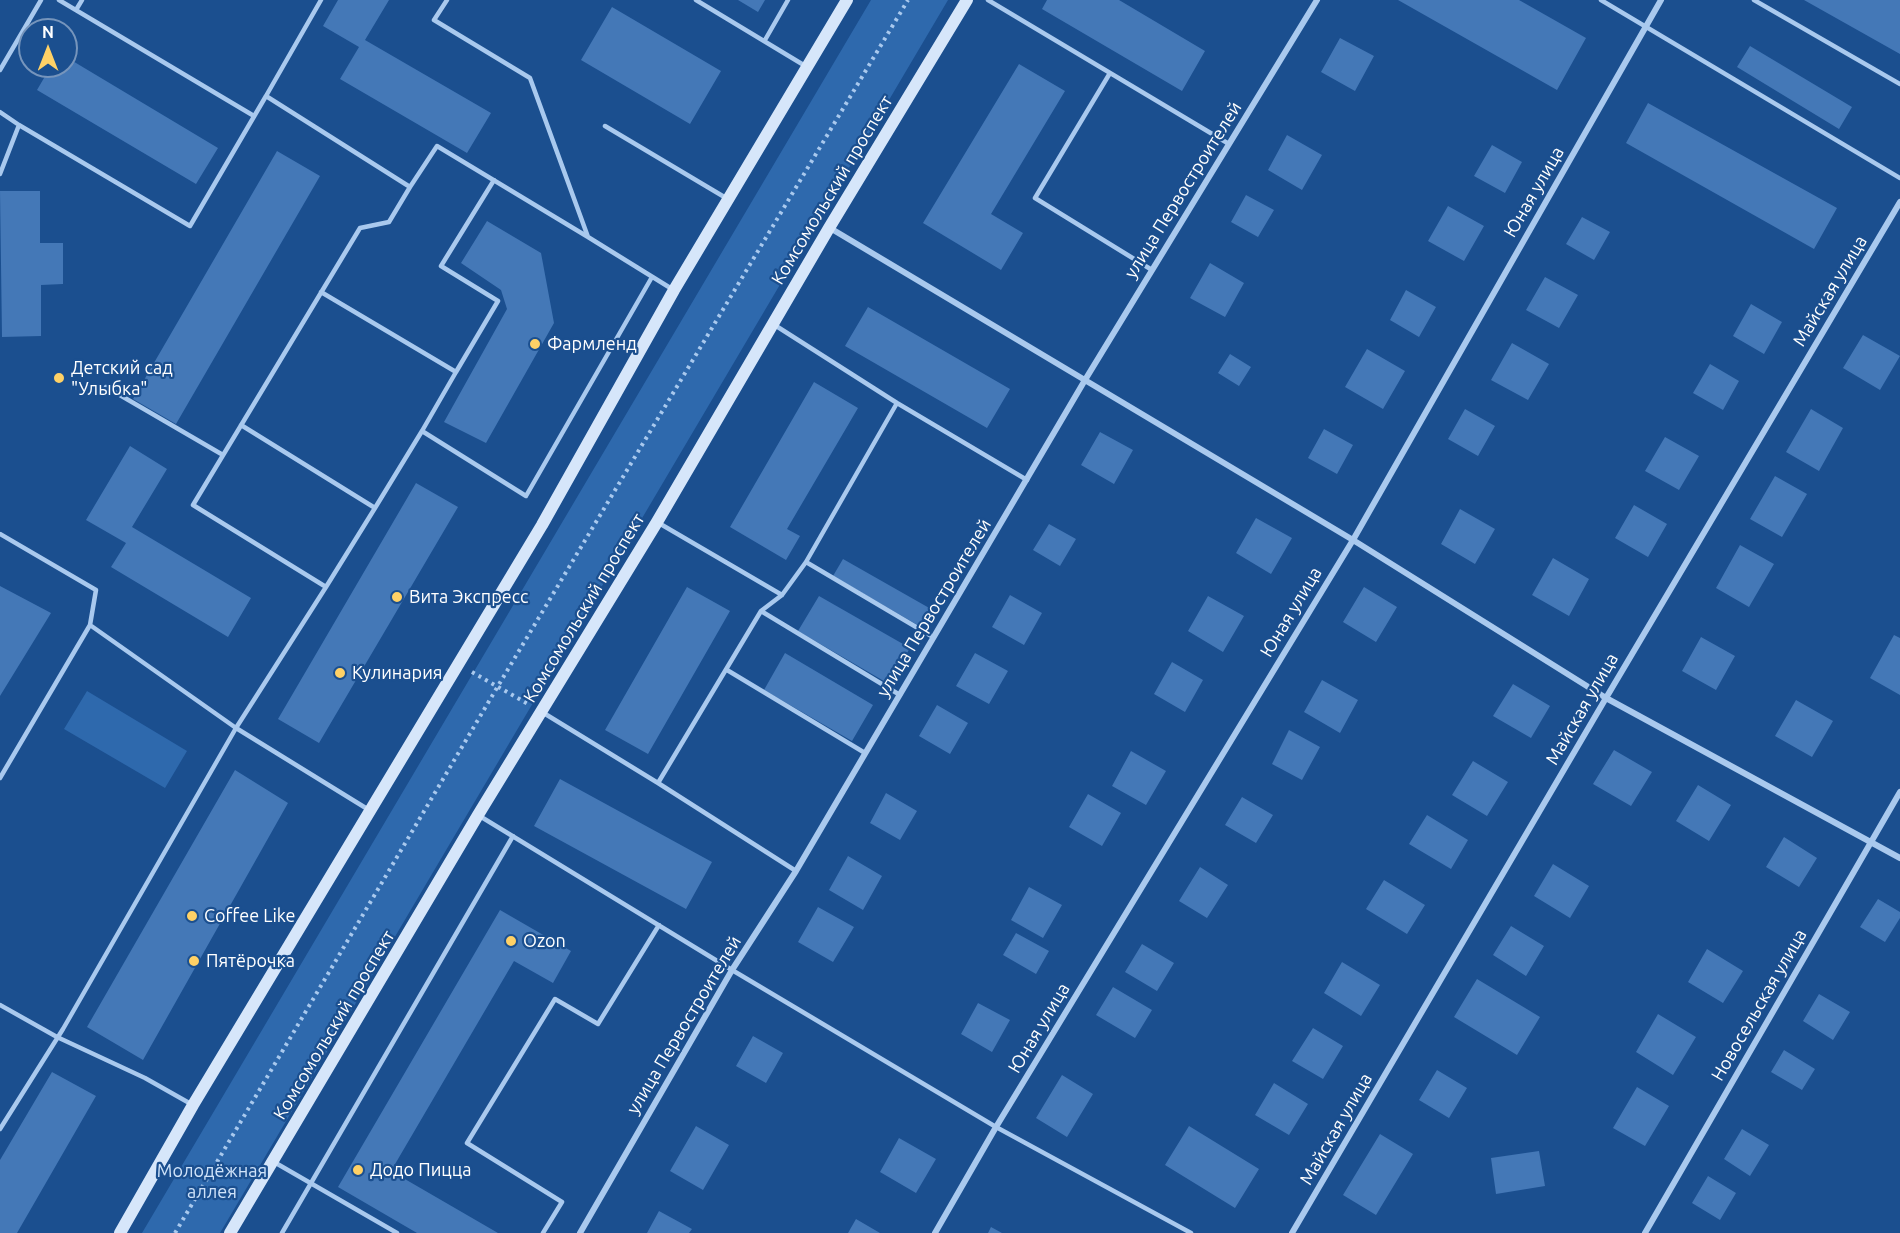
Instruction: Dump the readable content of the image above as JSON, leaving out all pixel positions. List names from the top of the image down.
{
  "streets": {
    "main road": ["Комсомольский проспект"],
    "street": [
      "улица Первостроителей",
      "Юная улица",
      "Майская улица",
      "Новосельская улица"
    ]
  },
  "parks": ["Молодёжная аллея"],
  "places": [
    "Фармленд",
    "Детский сад \"Улыбка\"",
    "Вита Экспресс",
    "Кулинария",
    "Coffee Like",
    "Ozon",
    "Пятёрочка",
    "Додо Пицца"
  ],
  "north": "top"
}
